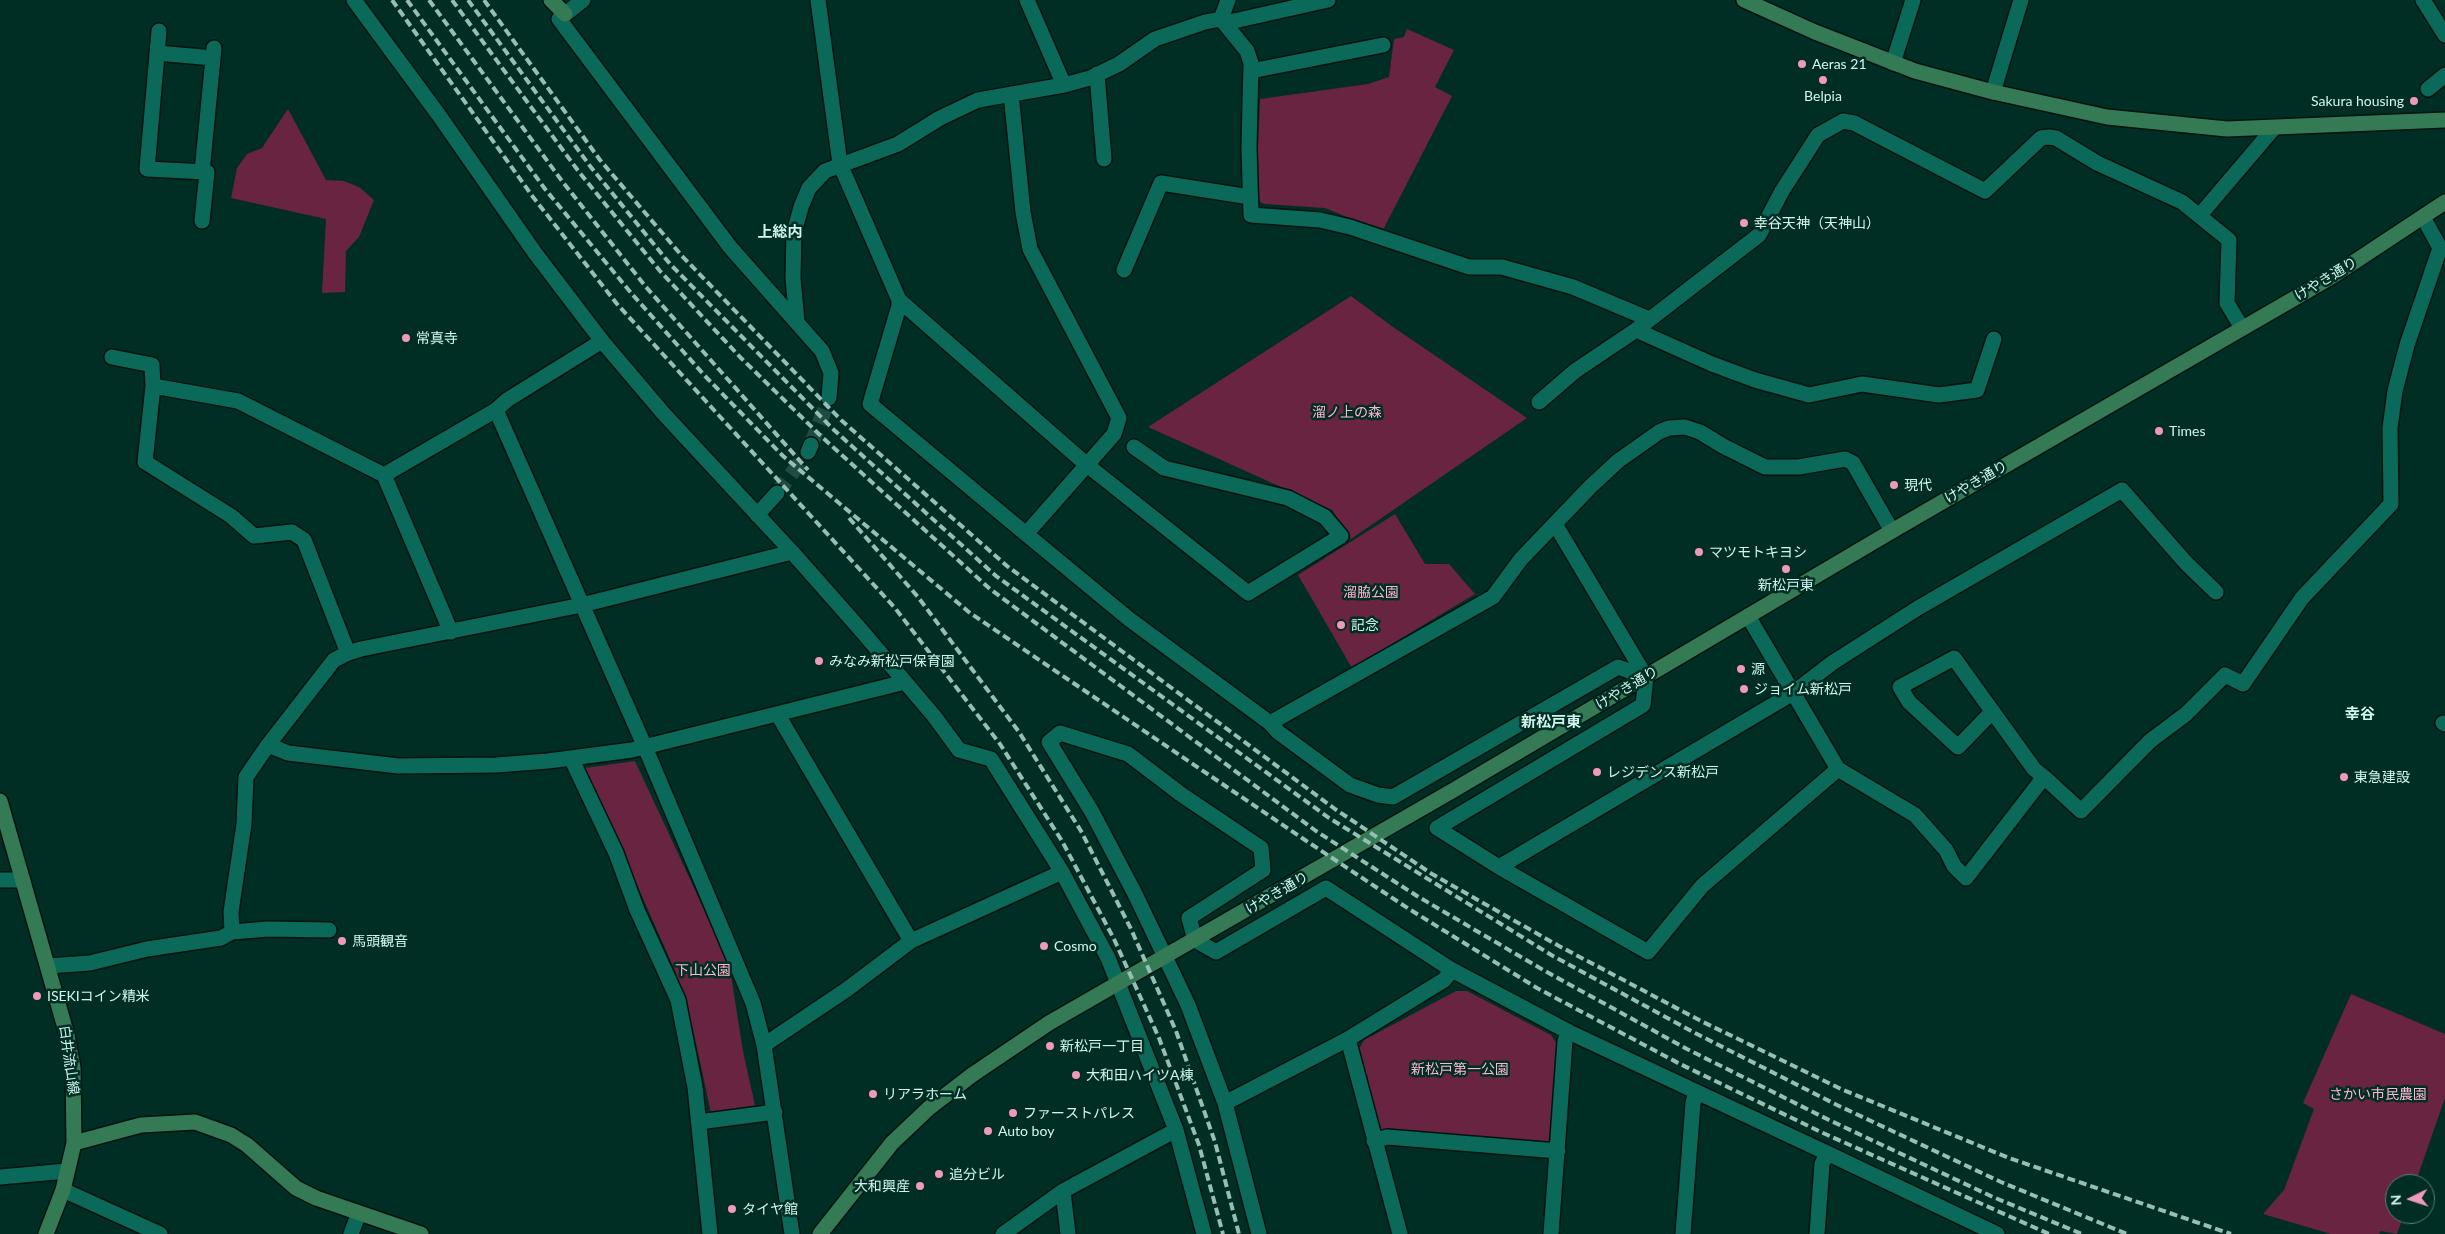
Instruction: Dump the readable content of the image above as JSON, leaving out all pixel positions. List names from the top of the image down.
{
  "streets": {
    "street": ["けやき通り", "白井流山線"]
  },
  "districts": ["上総内", "幸谷", "新松戸東"],
  "parks": [
    "溜ノ上の森",
    "溜脇公園",
    "下山公園",
    "新松戸第一公園",
    "さかい市民農園"
  ],
  "places": [
    "Aeras 21",
    "Belpia",
    "Sakura housing",
    "幸谷天神（天神山）",
    "常真寺",
    "Times",
    "現代",
    "マツモトキヨシ",
    "新松戸東",
    "記念",
    "みなみ新松戸保育園",
    "源",
    "ジョイム新松戸",
    "レジデンス新松戸",
    "東急建設",
    "馬頭観音",
    "Cosmo",
    "ISEKIコイン精米",
    "新松戸一丁目",
    "大和田ハイツA棟",
    "リアラホーム",
    "ファーストパレス",
    "Auto boy",
    "追分ビル",
    "大和興産",
    "タイヤ館"
  ],
  "north": "left"
}
